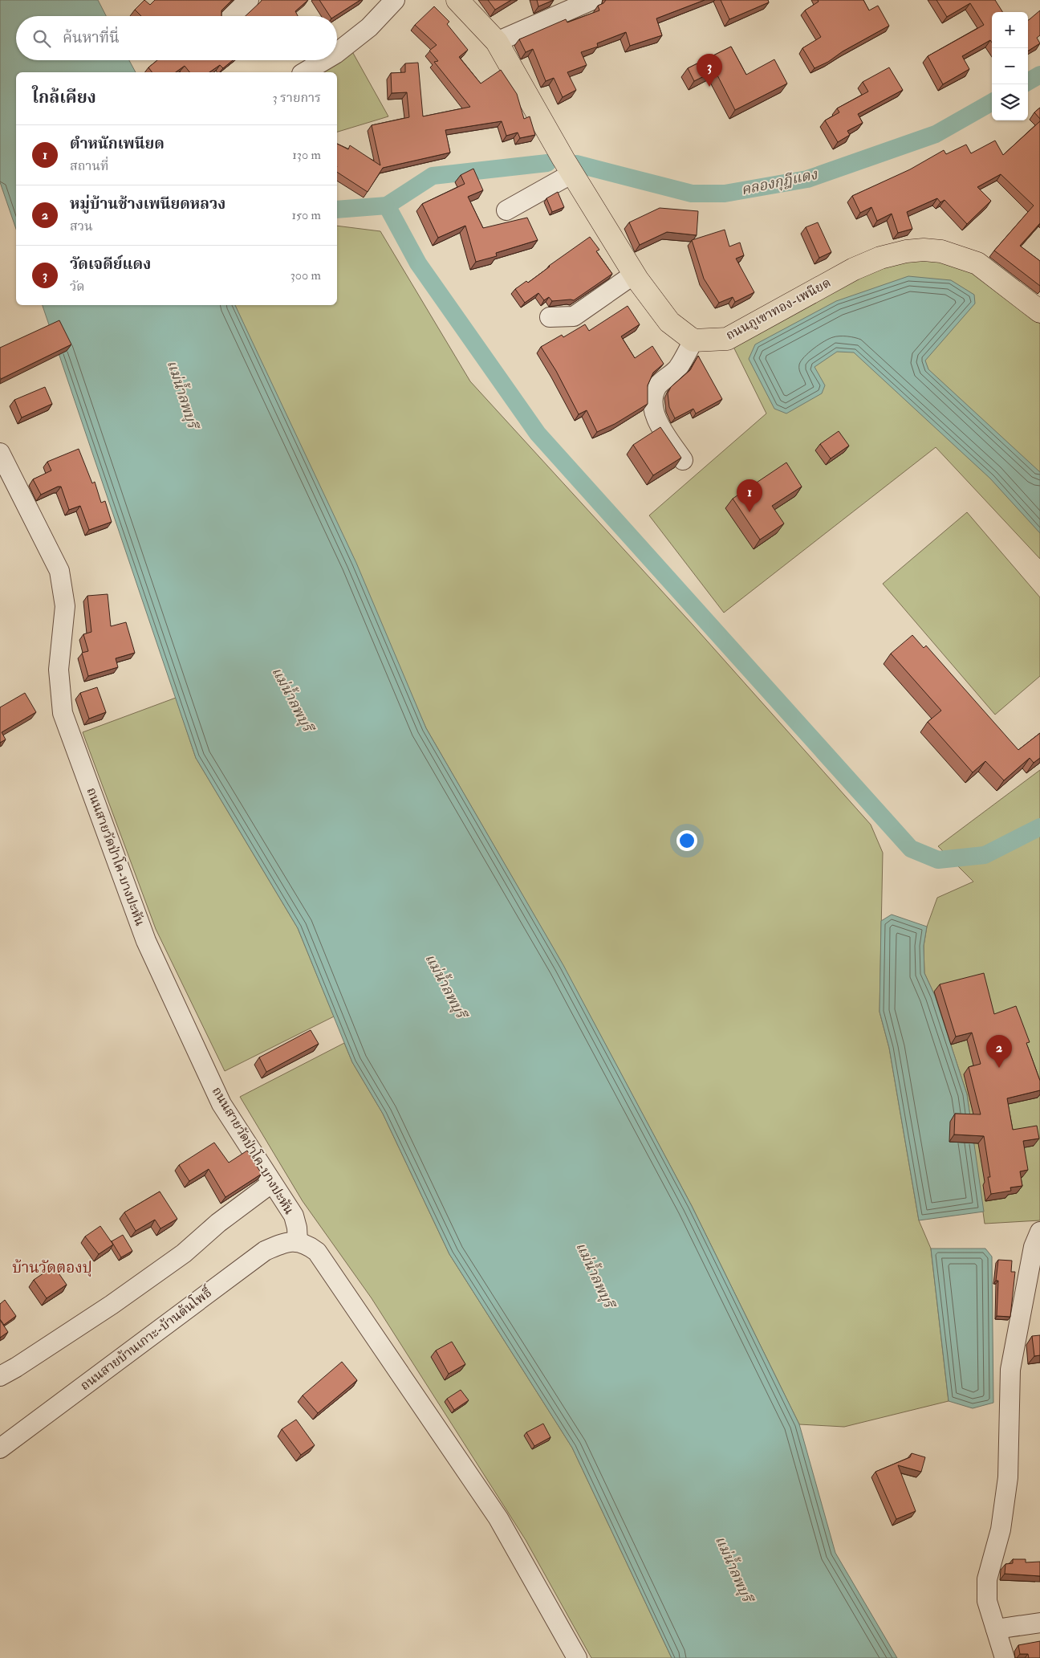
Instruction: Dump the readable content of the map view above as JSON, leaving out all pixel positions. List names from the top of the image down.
{
  "streets": {
    "main road": ["ถนนภูเขาทอง-เพนียด"],
    "street": ["ถนนสายวัดป่าโค-บางปะหัน", "ถนนสายบ้านเกาะ-บ้านต้นโพธิ์"]
  },
  "crossings": [
    ["ถนนสายวัดป่าโค-บางปะหัน", "ถนนสายบ้านเกาะ-บ้านต้นโพธิ์"]
  ],
  "districts": ["บ้านวัดตองปุ"],
  "water": ["คลองกุฎีแดง", "แม่น้ำลพบุรี"],
  "page": {
    "map_buttons": ["+", "−"],
    "search": "ค้นหาที่นี่",
    "pins": ["3", "1", "2"],
    "heading": ["ใกล้เคียง", "3 รายการ"],
    "list": [
      {
        "mark": "1",
        "name": "ตำหนักเพนียด",
        "note": "สถานที่",
        "value": "130 m"
      },
      {
        "mark": "2",
        "name": "หมู่บ้านช้างเพนียดหลวง",
        "note": "สวน",
        "value": "150 m"
      },
      {
        "mark": "3",
        "name": "วัดเจดีย์แดง",
        "note": "วัด",
        "value": "300 m"
      }
    ]
  }
}
